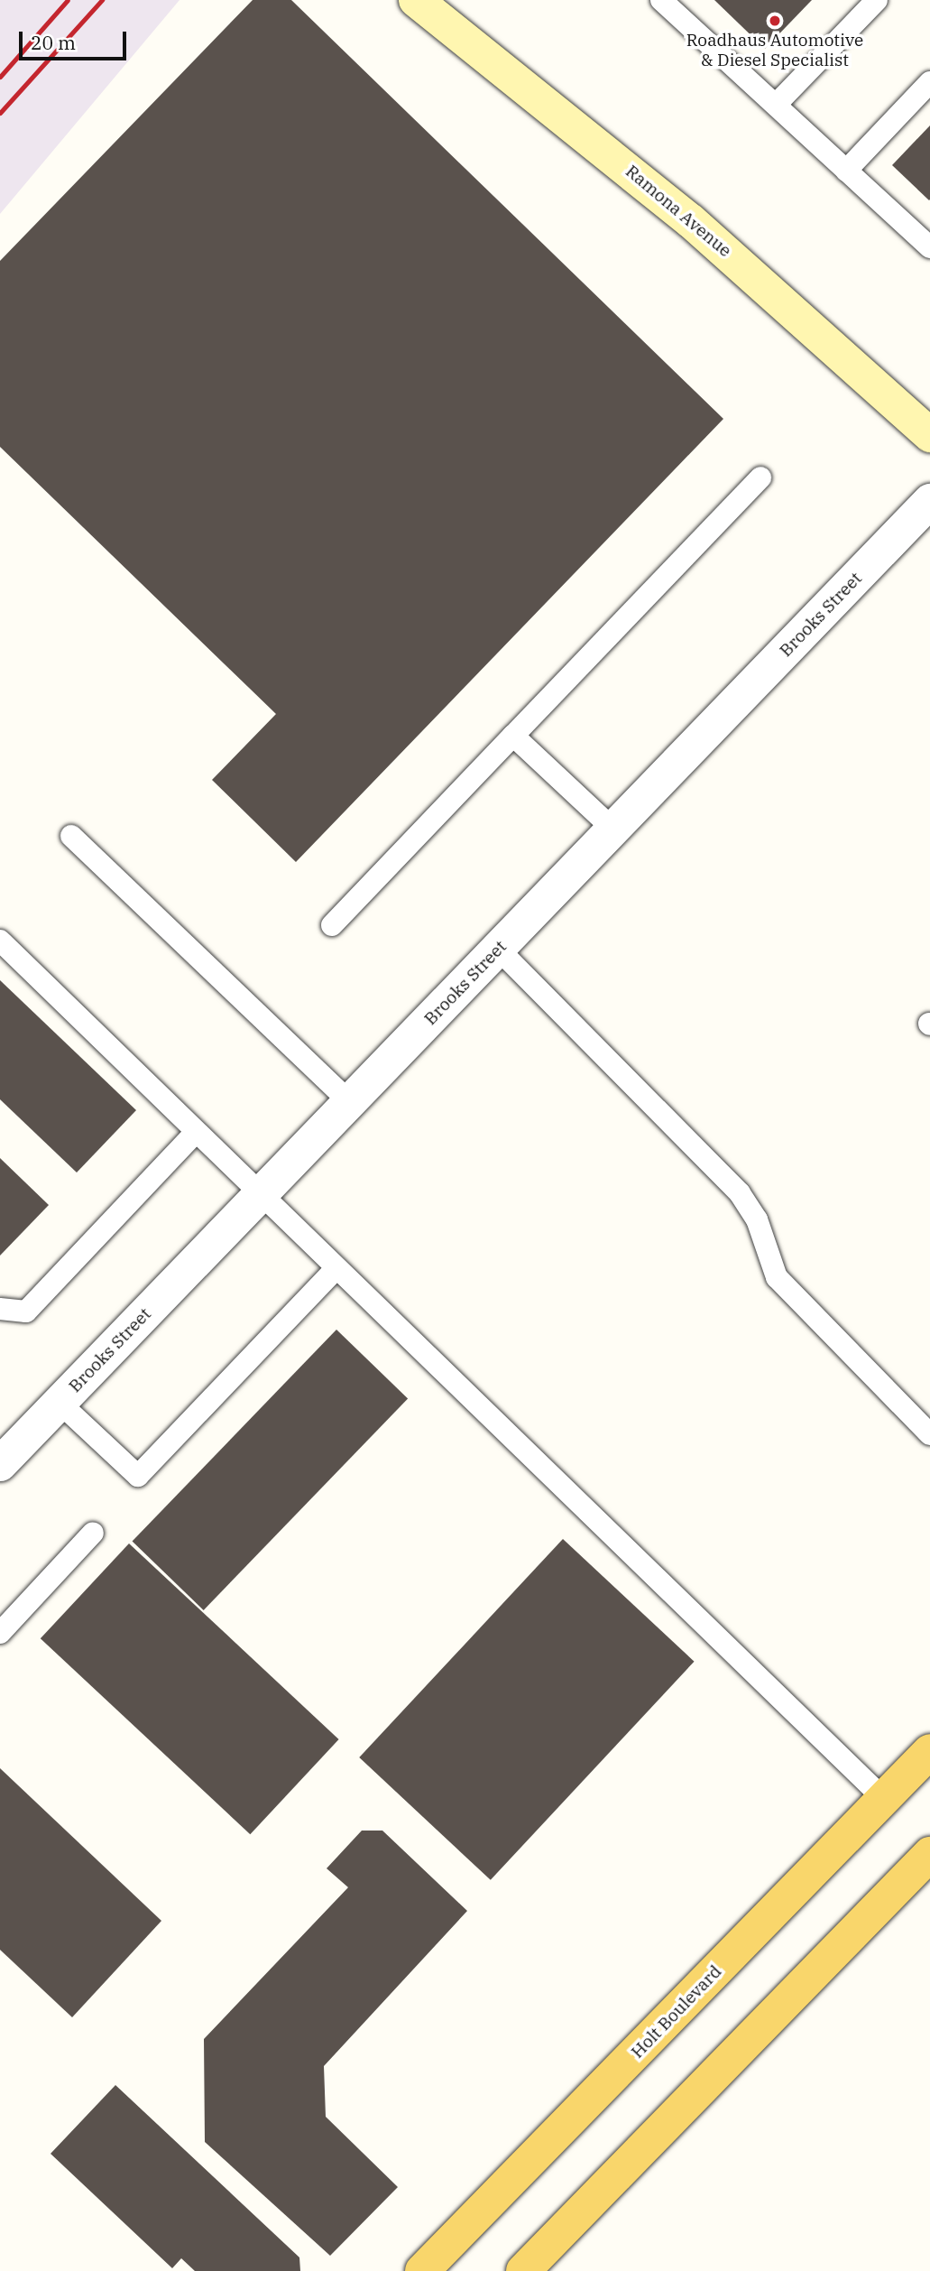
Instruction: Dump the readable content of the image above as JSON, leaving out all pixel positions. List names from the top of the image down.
{
  "streets": {
    "main road": ["Ramona Avenue", "Holt Boulevard"],
    "street": ["Brooks Street"]
  },
  "places": ["Roadhaus Automotive & Diesel Specialist"],
  "scale_bar": "20 m"
}
